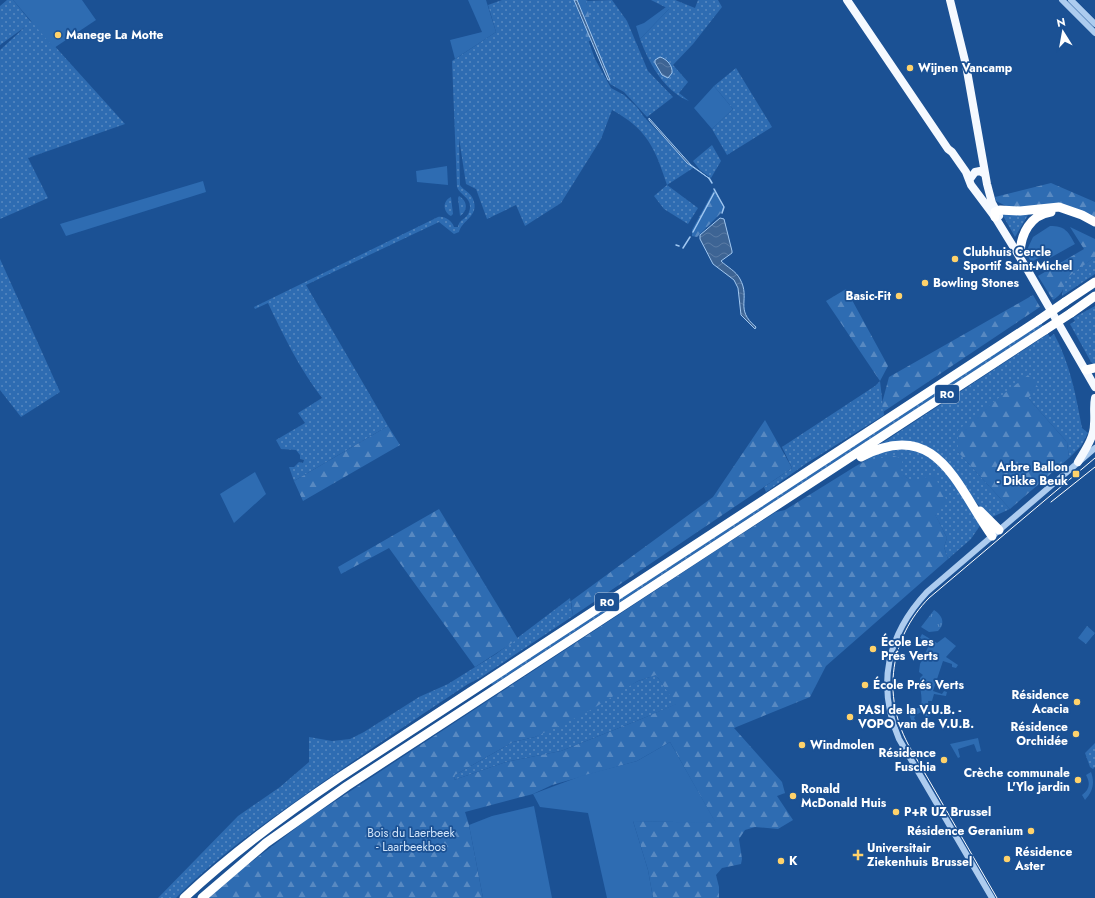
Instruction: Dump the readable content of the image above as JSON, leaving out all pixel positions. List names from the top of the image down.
{
  "streets": {
    "highway": ["R0"]
  },
  "parks": ["Bois du Laerbeek - Laarbeekbos"],
  "places": {
    "other": [
      "Manege La Motte",
      "Wijnen Vancamp",
      "Clubhuis Cercle Sportif Saint-Michel",
      "Bowling Stones",
      "Basic-Fit",
      "École Les Prés Verts",
      "École Prés Verts",
      "Résidence Acacia",
      "PASI de la V.U.B. - VOPO van de V.U.B.",
      "Résidence Orchidée",
      "Windmolen",
      "Résidence Fuschia",
      "Crèche communale L'Ylo jardin",
      "Ronald McDonald Huis",
      "P+R UZ Brussel",
      "Résidence Geranium",
      "Résidence Aster",
      "K"
    ],
    "transit": ["Arbre Ballon - Dikke Beuk"],
    "health": ["Universitair Ziekenhuis Brussel"]
  },
  "north": "top"
}
